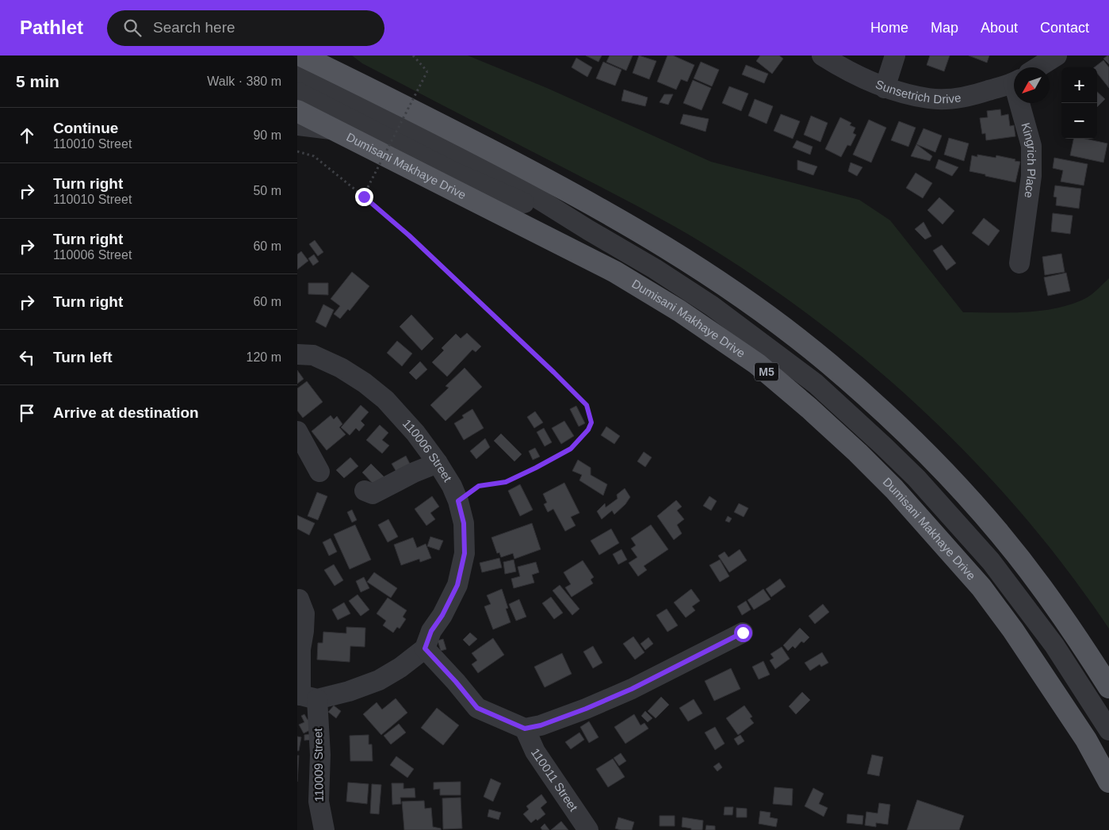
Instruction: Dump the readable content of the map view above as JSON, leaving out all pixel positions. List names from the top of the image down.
{
  "streets": {
    "main road": ["Dumisani Makhaye Drive", "M5"],
    "street": [
      "Sunsetrich Drive",
      "Kingrich Place",
      "110006 Street",
      "110009 Street",
      "110011 Street"
    ]
  },
  "north": "bottom left",
  "page": {
    "header": "Pathlet",
    "search": "Search here",
    "nav": [
      "Home",
      "Map",
      "About",
      "Contact"
    ],
    "heading": ["5 min", "Walk · 380 m"],
    "map_buttons": ["+", "−"],
    "list": [
      ["Continue", "110010 Street", "90 m"],
      ["Turn right", "110010 Street", "50 m"],
      ["Turn right", "110006 Street", "60 m"],
      ["Turn right", "60 m"],
      ["Turn left", "120 m"],
      "Arrive at destination"
    ]
  }
}
